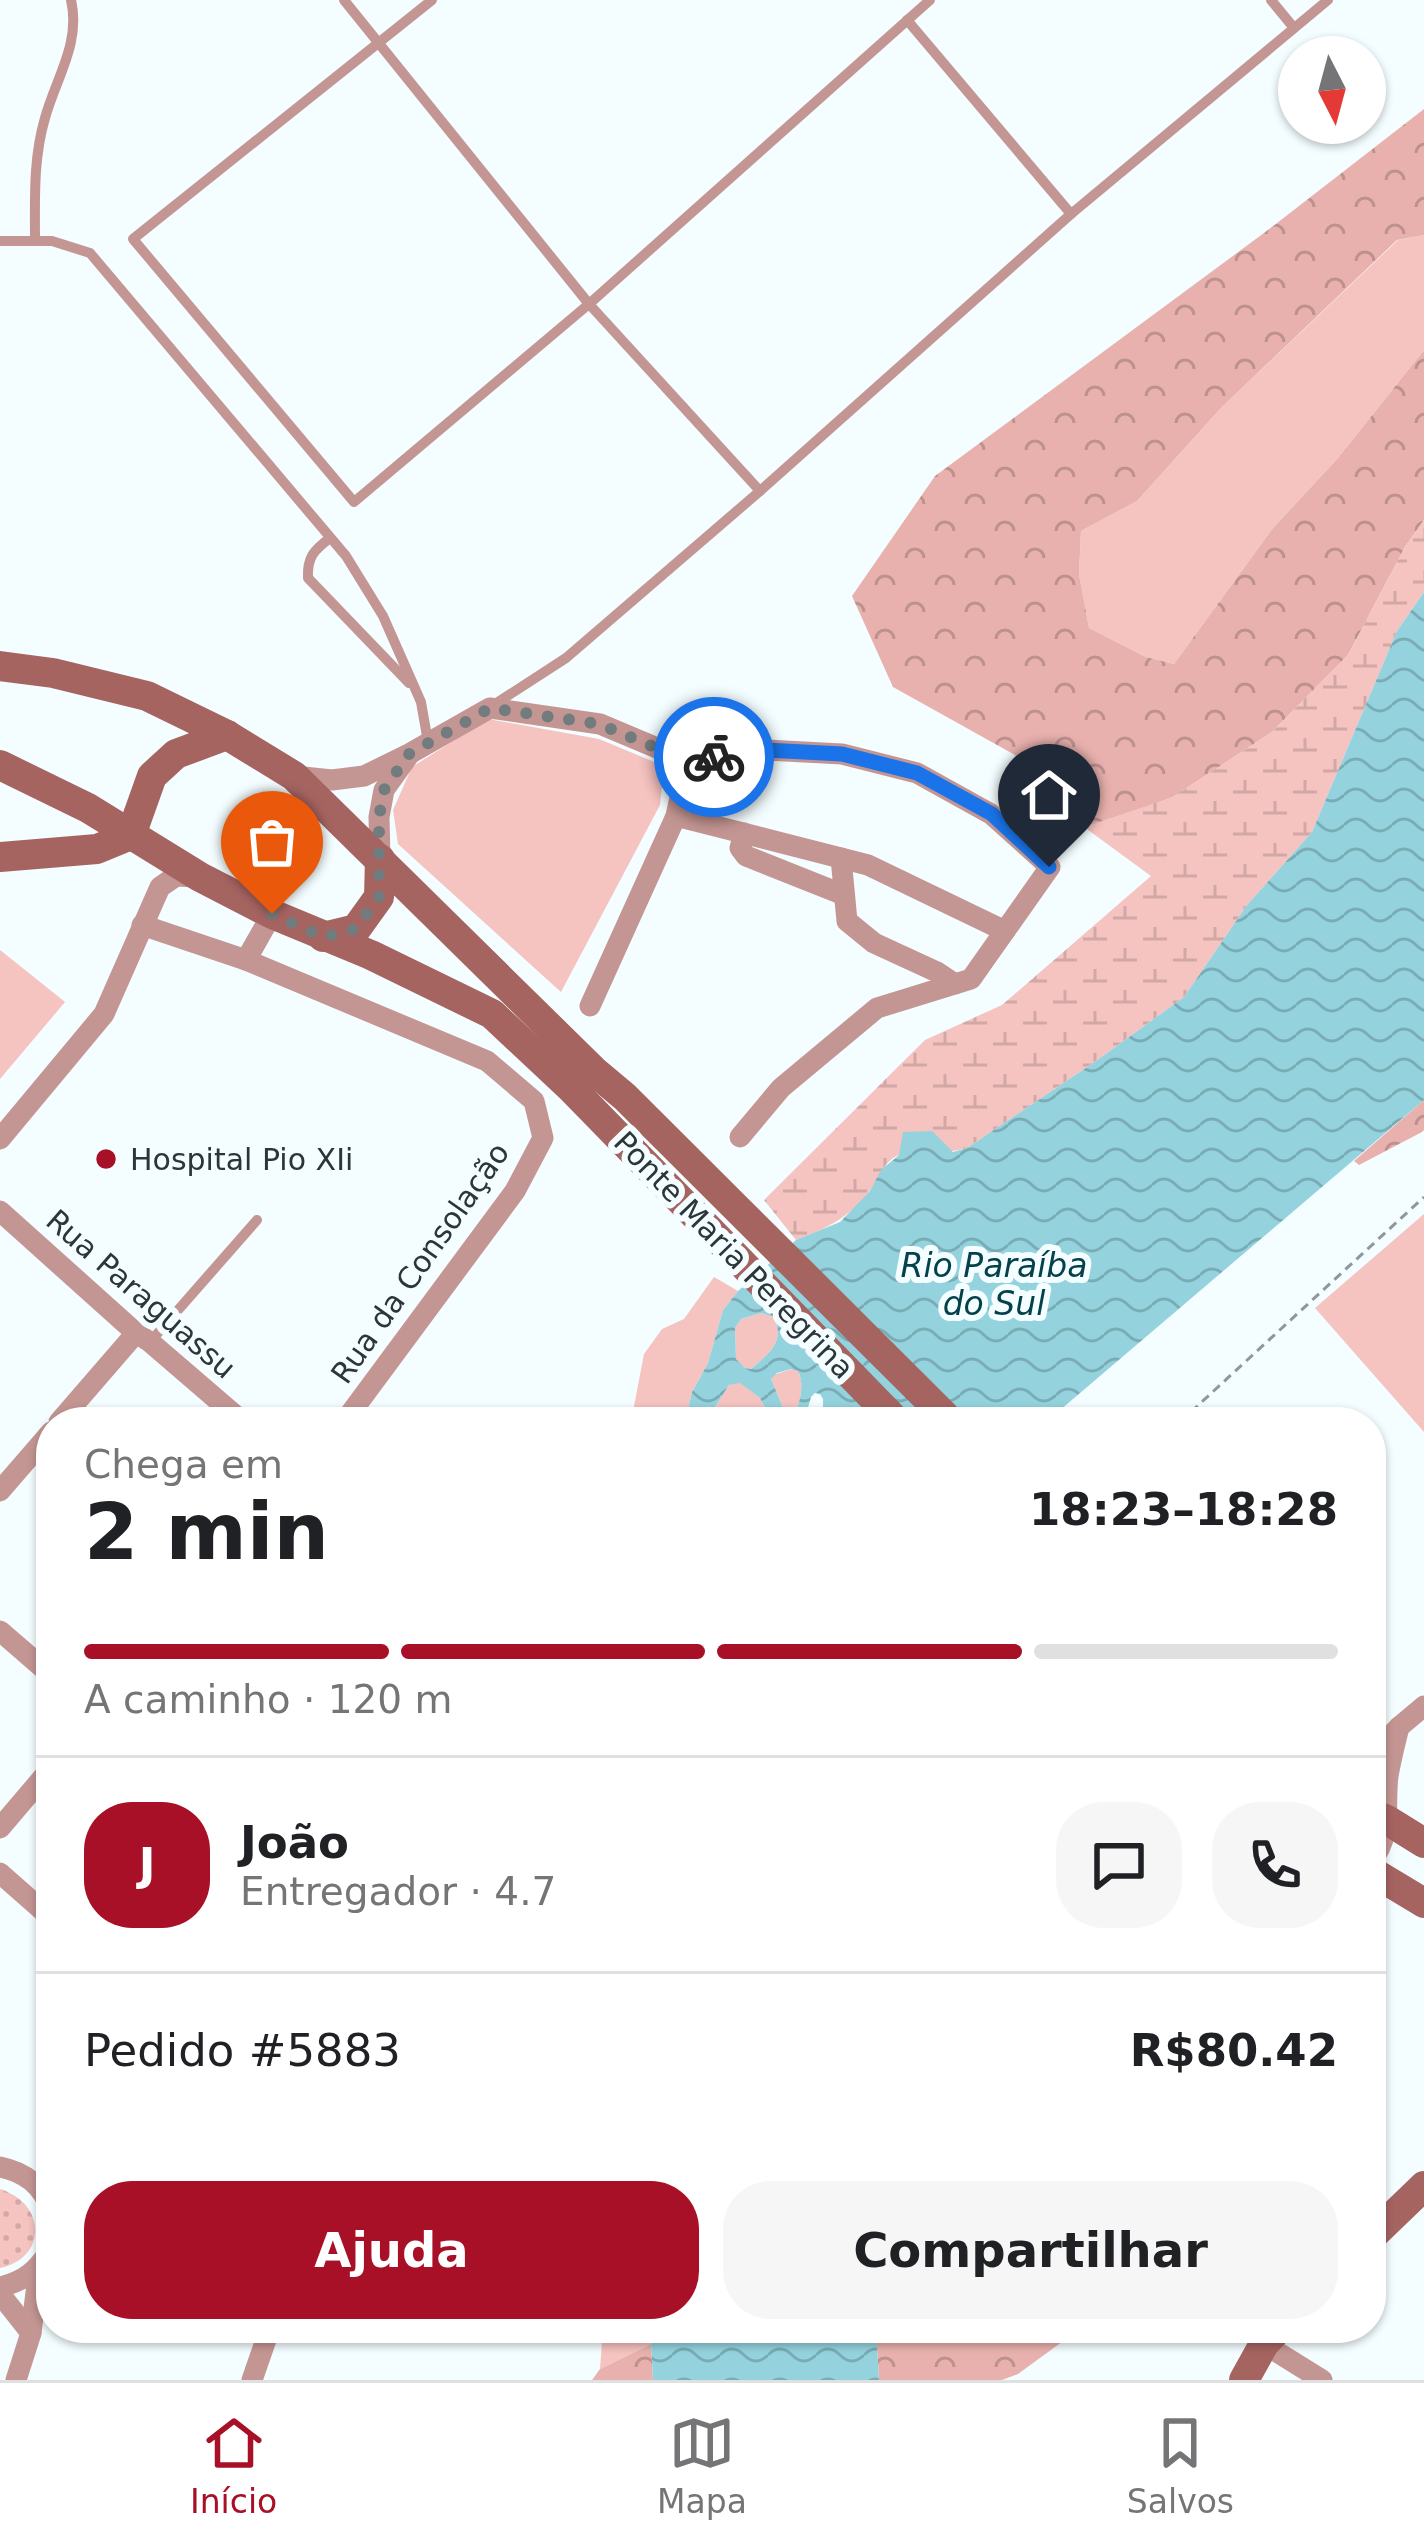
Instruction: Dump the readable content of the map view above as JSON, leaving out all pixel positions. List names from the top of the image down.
{
  "streets": {
    "main road": ["Ponte Maria Peregrina"],
    "street": ["Rua da Consolação", "Rua Paraguassu"]
  },
  "water": ["Rio Paraíba do Sul"],
  "places": ["Hospital Pio XIi"],
  "north": "bottom",
  "page": {
    "heading": ["2 min", "Chega em", "18:23–18:28"],
    "panel": [
      "João",
      "Entregador · 4.7",
      "Pedido #5883",
      "R$80.42"
    ],
    "bar": "A caminho · 120 m",
    "round": "J",
    "buttons": ["Ajuda", "Compartilhar"],
    "tabs": ["Início", "Mapa", "Salvos"]
  }
}
